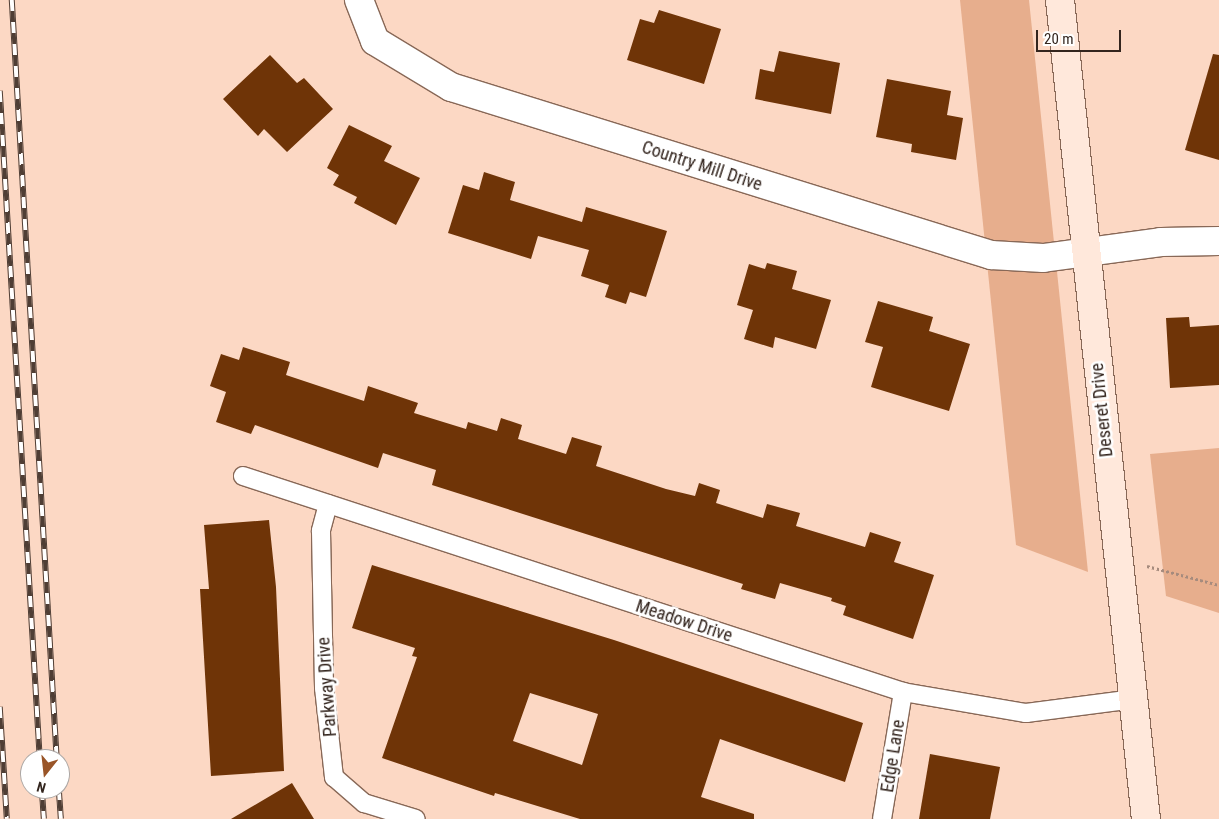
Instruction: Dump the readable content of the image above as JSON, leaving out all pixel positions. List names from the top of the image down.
{
  "streets": {
    "street": ["Country Mill Drive", "Deseret Drive"],
    "lane": ["Meadow Drive", "Parkway Drive", "Edge Lane"]
  },
  "crossings": [
    ["Country Mill Drive", "Deseret Drive"],
    ["Deseret Drive", "Meadow Drive"],
    ["Meadow Drive", "Parkway Drive"],
    ["Meadow Drive", "Edge Lane"]
  ],
  "scale_bar": "20 m",
  "north": "bottom"
}
